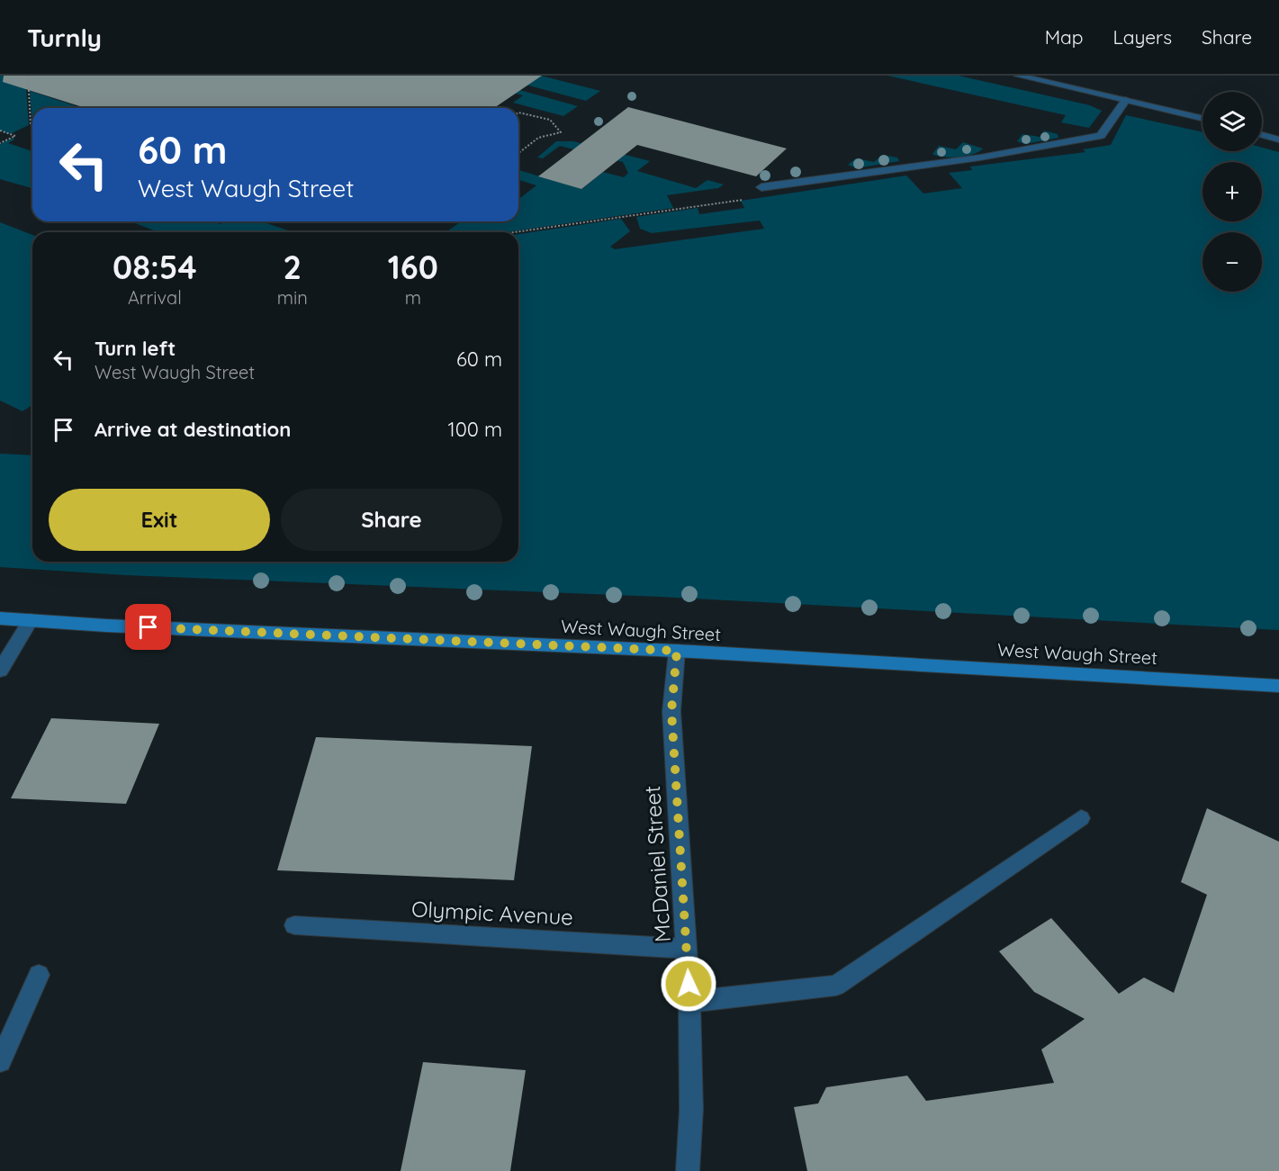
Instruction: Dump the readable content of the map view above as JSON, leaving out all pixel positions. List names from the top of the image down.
{
  "streets": {
    "street": ["West Waugh Street", "McDaniel Street", "Olympic Avenue"]
  },
  "crossings": [
    ["West Waugh Street", "McDaniel Street"],
    ["McDaniel Street", "Olympic Avenue"]
  ],
  "page": {
    "header": "Turnly",
    "nav": ["Map", "Layers", "Share"],
    "map_buttons": ["+", "−"],
    "turn": ["60 m", "West Waugh Street"],
    "eta": [
      "08:54",
      "Arrival",
      "2",
      "min",
      "160",
      "m"
    ],
    "list": [
      {
        "name": "Turn left",
        "note": "West Waugh Street",
        "value": "60 m"
      },
      {
        "name": "Arrive at destination",
        "value": "100 m"
      }
    ],
    "buttons": ["Exit", "Share"]
  }
}
